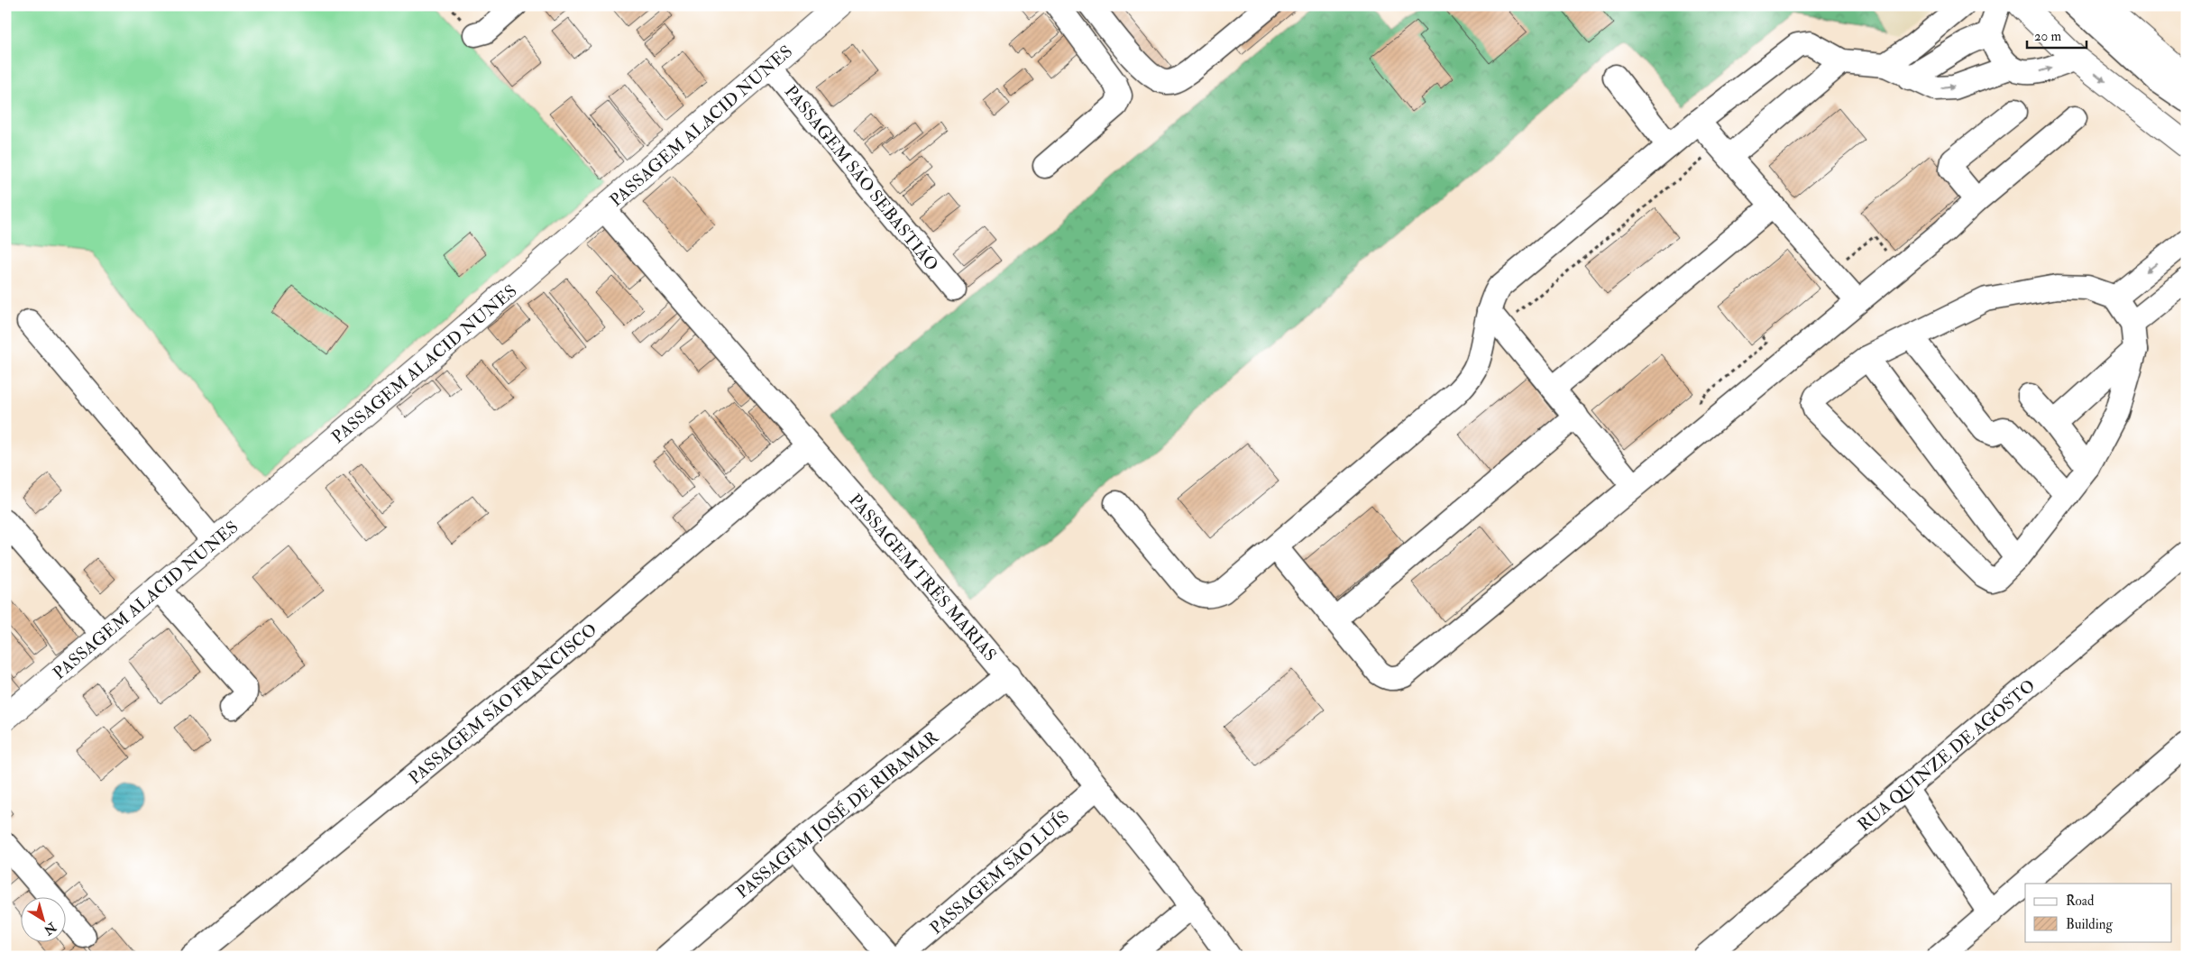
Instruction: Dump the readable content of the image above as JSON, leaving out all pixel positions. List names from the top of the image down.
{
  "streets": {
    "main road": ["PASSAGEM ALACID NUNES"],
    "street": [
      "PASSAGEM SÃO SEBASTIÃO",
      "PASSAGEM TRÊS MARIAS",
      "PASSAGEM SÃO FRANCISCO",
      "RUA QUINZE DE AGOSTO",
      "PASSAGEM JOSÉ DE RIBAMAR",
      "PASSAGEM SÃO LUÍS"
    ]
  },
  "crossings": [
    ["PASSAGEM ALACID NUNES", "PASSAGEM SÃO SEBASTIÃO"],
    ["PASSAGEM ALACID NUNES", "PASSAGEM TRÊS MARIAS"],
    ["PASSAGEM TRÊS MARIAS", "PASSAGEM SÃO FRANCISCO"],
    ["PASSAGEM TRÊS MARIAS", "PASSAGEM JOSÉ DE RIBAMAR"],
    ["PASSAGEM TRÊS MARIAS", "PASSAGEM SÃO LUÍS"]
  ],
  "legend": ["Road", "Building"],
  "scale_bar": "20 m",
  "north": "bottom right"
}
